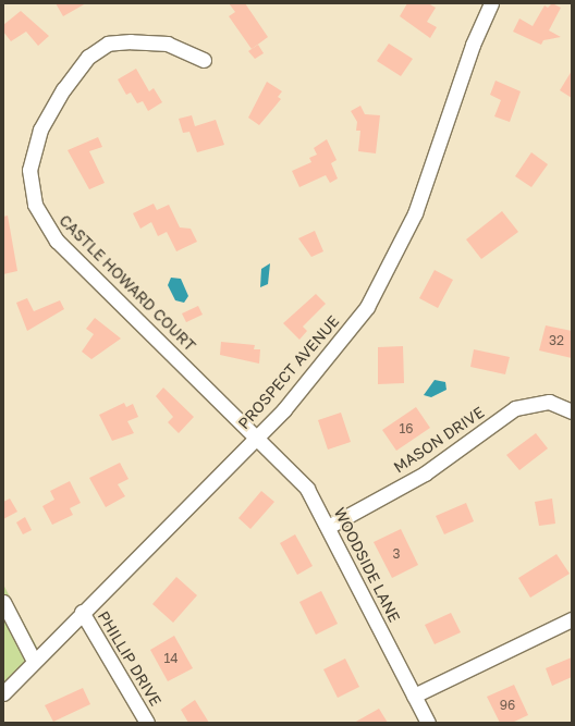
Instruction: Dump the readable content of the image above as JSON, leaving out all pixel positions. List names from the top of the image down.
{
  "streets": {
    "street": [
      "CASTLE HOWARD COURT",
      "PROSPECT AVENUE",
      "MASON DRIVE",
      "WOODSIDE LANE",
      "PHILLIP DRIVE"
    ]
  },
  "crossings": [
    ["CASTLE HOWARD COURT", "PROSPECT AVENUE"],
    ["CASTLE HOWARD COURT", "WOODSIDE LANE"],
    ["PROSPECT AVENUE", "WOODSIDE LANE"],
    ["PROSPECT AVENUE", "PHILLIP DRIVE"],
    ["MASON DRIVE", "WOODSIDE LANE"]
  ],
  "house_numbers": [
    "32",
    "16",
    "3",
    "14",
    "96"
  ]
}
